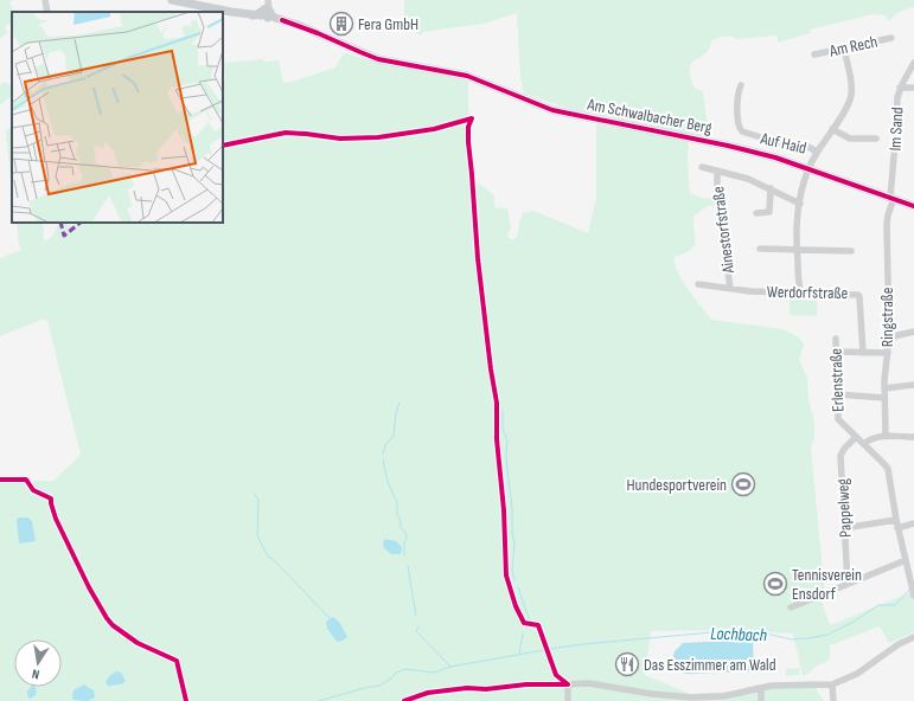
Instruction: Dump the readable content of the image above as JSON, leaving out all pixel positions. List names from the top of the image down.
{
  "streets": {
    "main road": ["Am Schwalbacher Berg"],
    "street": [
      "Am Rech",
      "Im Sand",
      "Auf Haid",
      "Ainestorfstraße",
      "Werdorfstraße",
      "Ringstraße",
      "Erlenstraße",
      "Pappelweg"
    ]
  },
  "crossings": [
    ["Am Schwalbacher Berg", "Im Sand"],
    ["Am Schwalbacher Berg", "Ringstraße"],
    ["Im Sand", "Ringstraße"],
    ["Ainestorfstraße", "Werdorfstraße"],
    ["Erlenstraße", "Pappelweg"]
  ],
  "water": ["Lochbach"],
  "places": {
    "building": ["Fera GmbH"],
    "sports": ["Hundesportverein", "Tennisverein Ensdorf"],
    "restaurant": ["Das Esszimmer am Wald"]
  },
  "north": "bottom"
}
